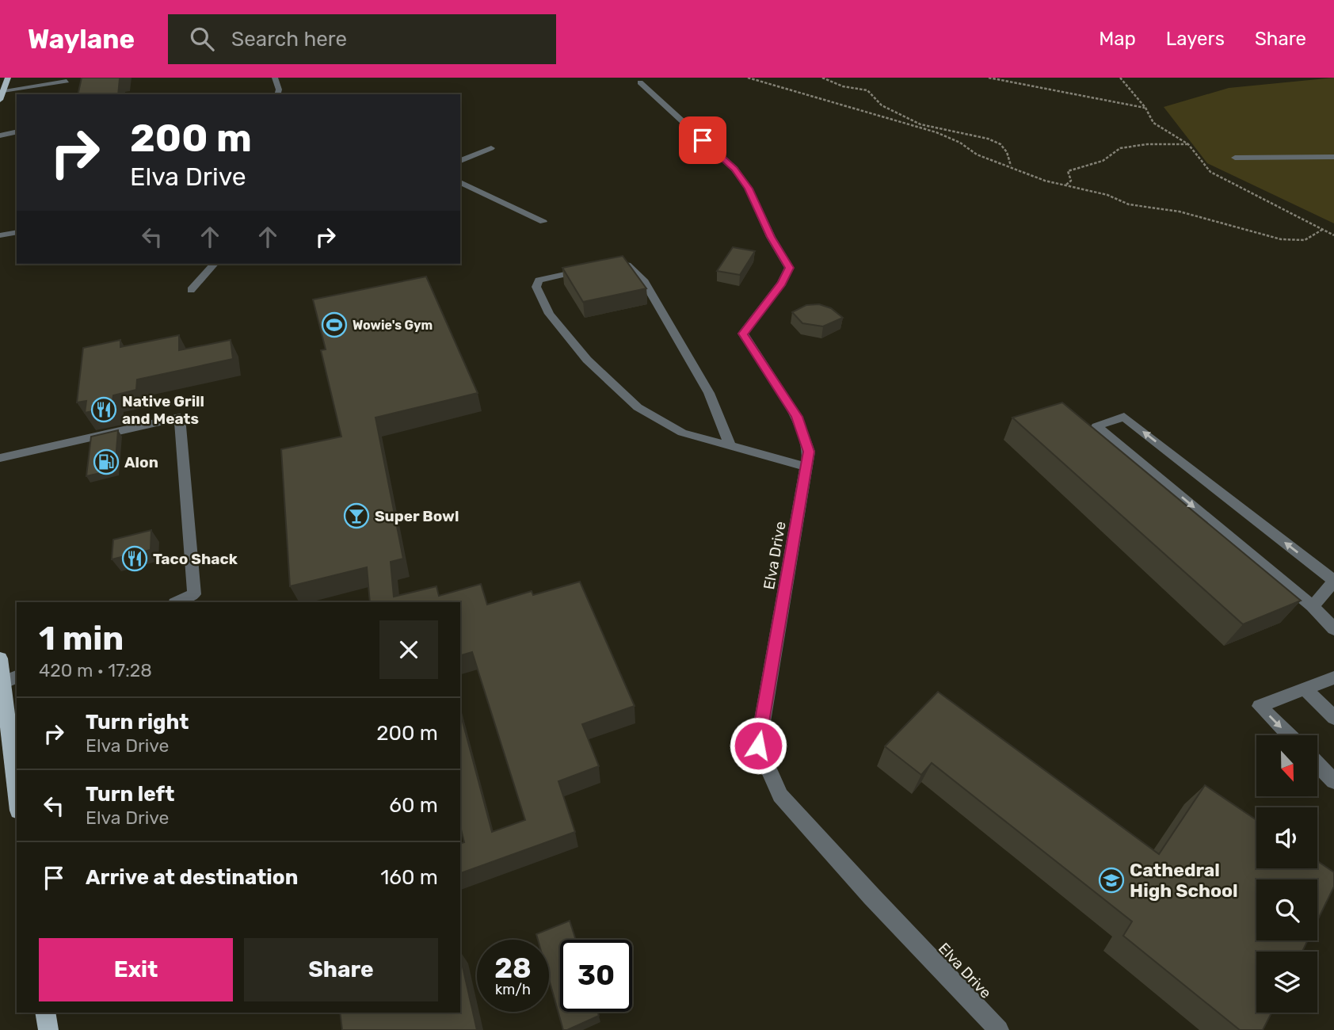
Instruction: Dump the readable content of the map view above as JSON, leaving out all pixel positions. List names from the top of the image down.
{
  "streets": {
    "street": ["Elva Drive"]
  },
  "places": {
    "sports": ["Wowie's Gym"],
    "restaurant": ["Native Grill and Meats", "Taco Shack"],
    "fuel station": ["Alon"],
    "bar": ["Super Bowl"],
    "school or university": ["Cathedral High School"]
  },
  "north": "bottom",
  "page": {
    "header": "Waylane",
    "search": "Search here",
    "nav": ["Map", "Layers", "Share"],
    "turn": ["200 m", "Elva Drive"],
    "heading": ["1 min", "420 m · 17:28"],
    "list": [
      {
        "name": "Turn right",
        "note": "Elva Drive",
        "value": "200 m"
      },
      {
        "name": "Turn left",
        "note": "Elva Drive",
        "value": "60 m"
      },
      {
        "name": "Arrive at destination",
        "value": "160 m"
      }
    ],
    "buttons": ["Exit", "Share"],
    "speed": "28 km/h",
    "limit": "30"
  }
}
